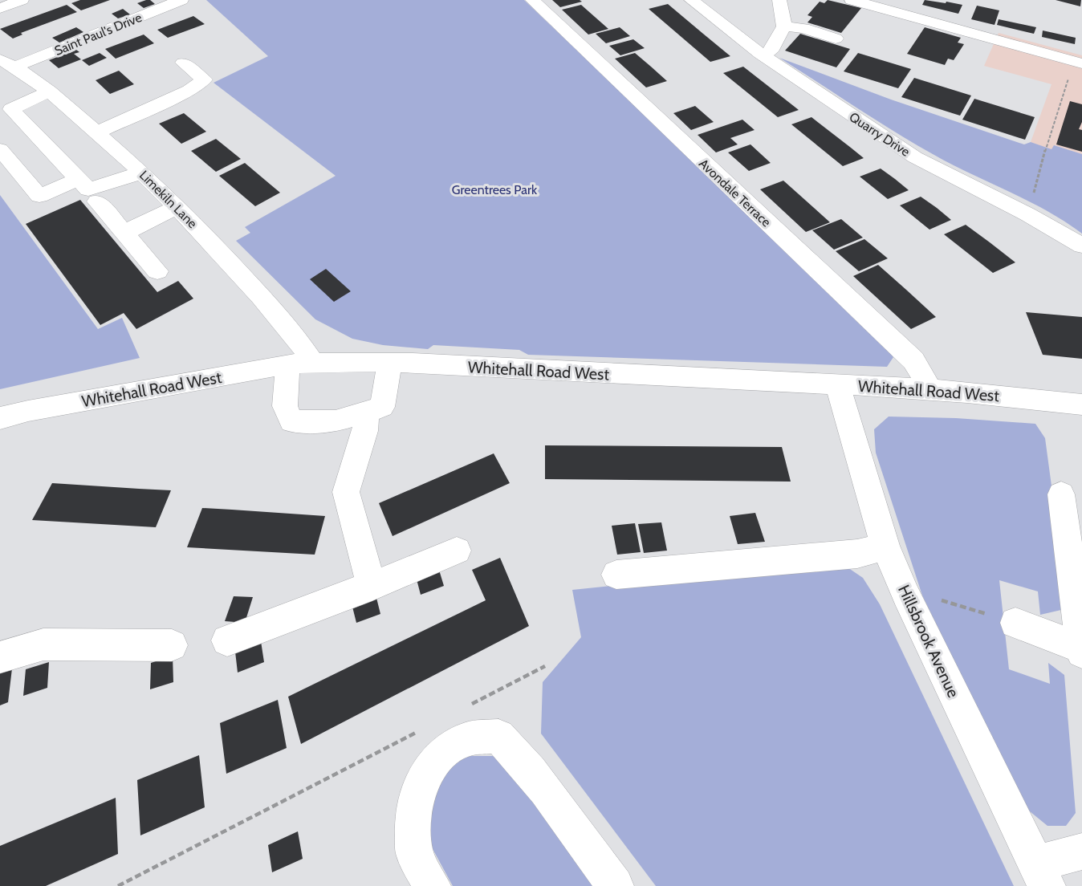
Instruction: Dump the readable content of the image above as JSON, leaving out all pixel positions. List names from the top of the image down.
{
  "streets": {
    "street": [
      "Saint Paul's Drive",
      "Quarry Drive",
      "Avondale Terrace",
      "Limekiln Lane",
      "Whitehall Road West",
      "Hillsbrook Avenue"
    ]
  },
  "crossings": [
    ["Saint Paul's Drive", "Limekiln Lane"],
    ["Avondale Terrace", "Whitehall Road West"],
    ["Limekiln Lane", "Whitehall Road West"],
    ["Whitehall Road West", "Hillsbrook Avenue"]
  ],
  "parks": ["Greentrees Park"]
}
